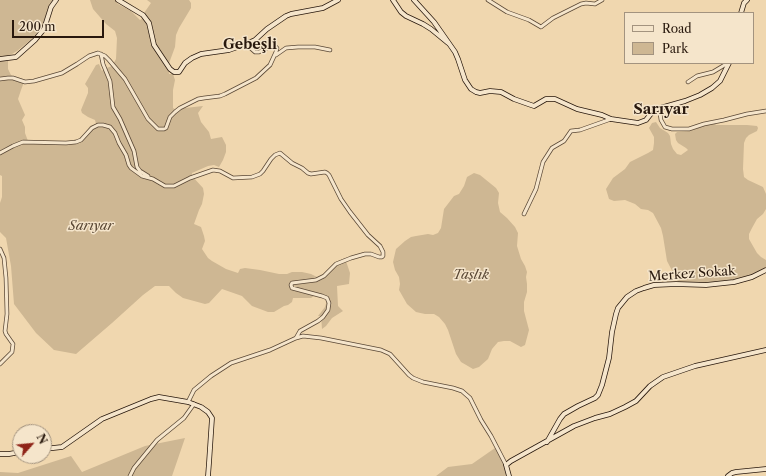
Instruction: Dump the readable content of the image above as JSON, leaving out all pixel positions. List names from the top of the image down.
{
  "streets": {
    "street": ["Merkez Sokak"]
  },
  "districts": ["Gebeşli", "Sarıyar"],
  "parks": ["Sarıyar", "Taşlık"],
  "legend": ["Road", "Park"],
  "scale_bar": "200 m",
  "north": "top right"
}
